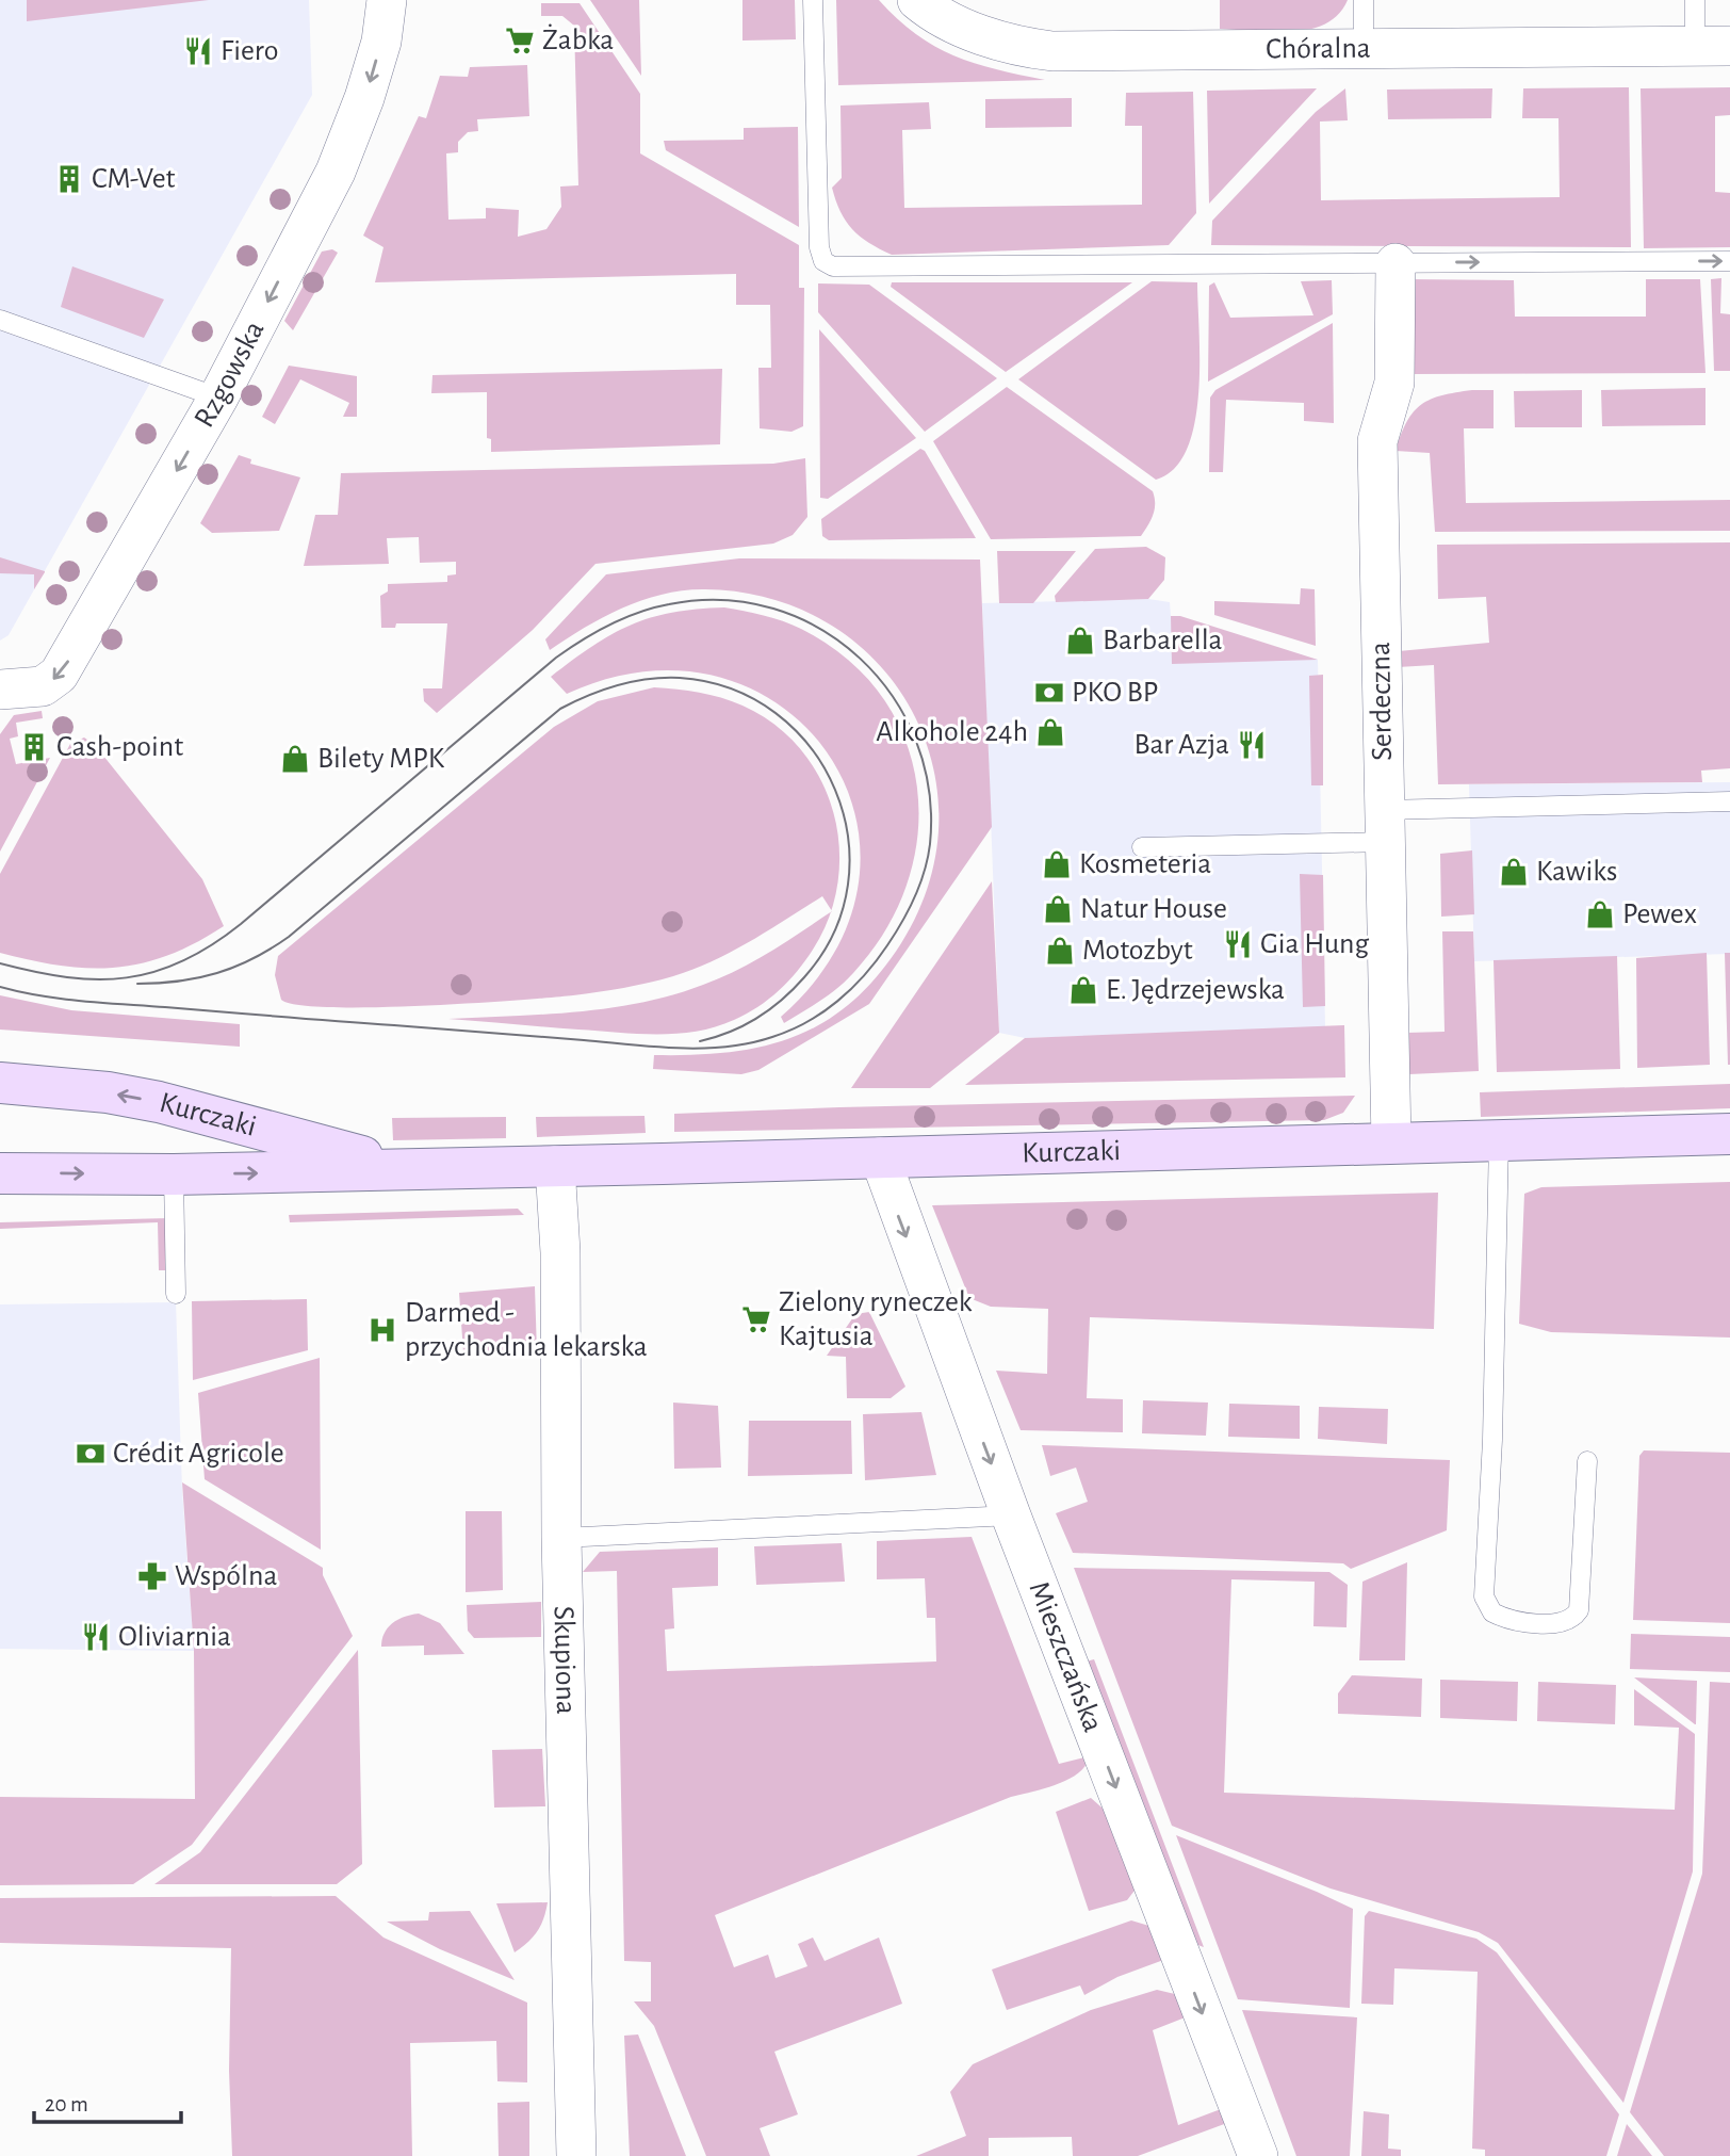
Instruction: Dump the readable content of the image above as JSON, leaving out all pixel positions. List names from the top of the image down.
{
  "streets": {
    "street": [
      "Chóralna",
      "Rzgowska",
      "Serdeczna",
      "Kurczaki",
      "Mieszczańska",
      "Skupiona"
    ]
  },
  "crossings": [
    ["Serdeczna", "Kurczaki"],
    ["Kurczaki", "Mieszczańska"],
    ["Kurczaki", "Skupiona"]
  ],
  "one_way": ["Rzgowska", "Mieszczańska"],
  "places": {
    "supermarket": ["Żabka", "Zielony ryneczek Kajtusia"],
    "restaurant": [
      "Fiero",
      "Bar Azja",
      "Gia Hung",
      "Oliviarnia"
    ],
    "building": ["CM-Vet", "Cash-point"],
    "shop": [
      "Barbarella",
      "Alkohole 24h",
      "Bilety MPK",
      "Kosmeteria",
      "Kawiks",
      "Natur House",
      "Pewex",
      "Motozbyt",
      "E. Jędrzejewska"
    ],
    "bank": ["PKO BP", "Crédit Agricole"],
    "hospital": ["Darmed - przychodnia lekarska"],
    "pharmacy": ["Wspólna"]
  },
  "scale_bar": "20 m"
}
